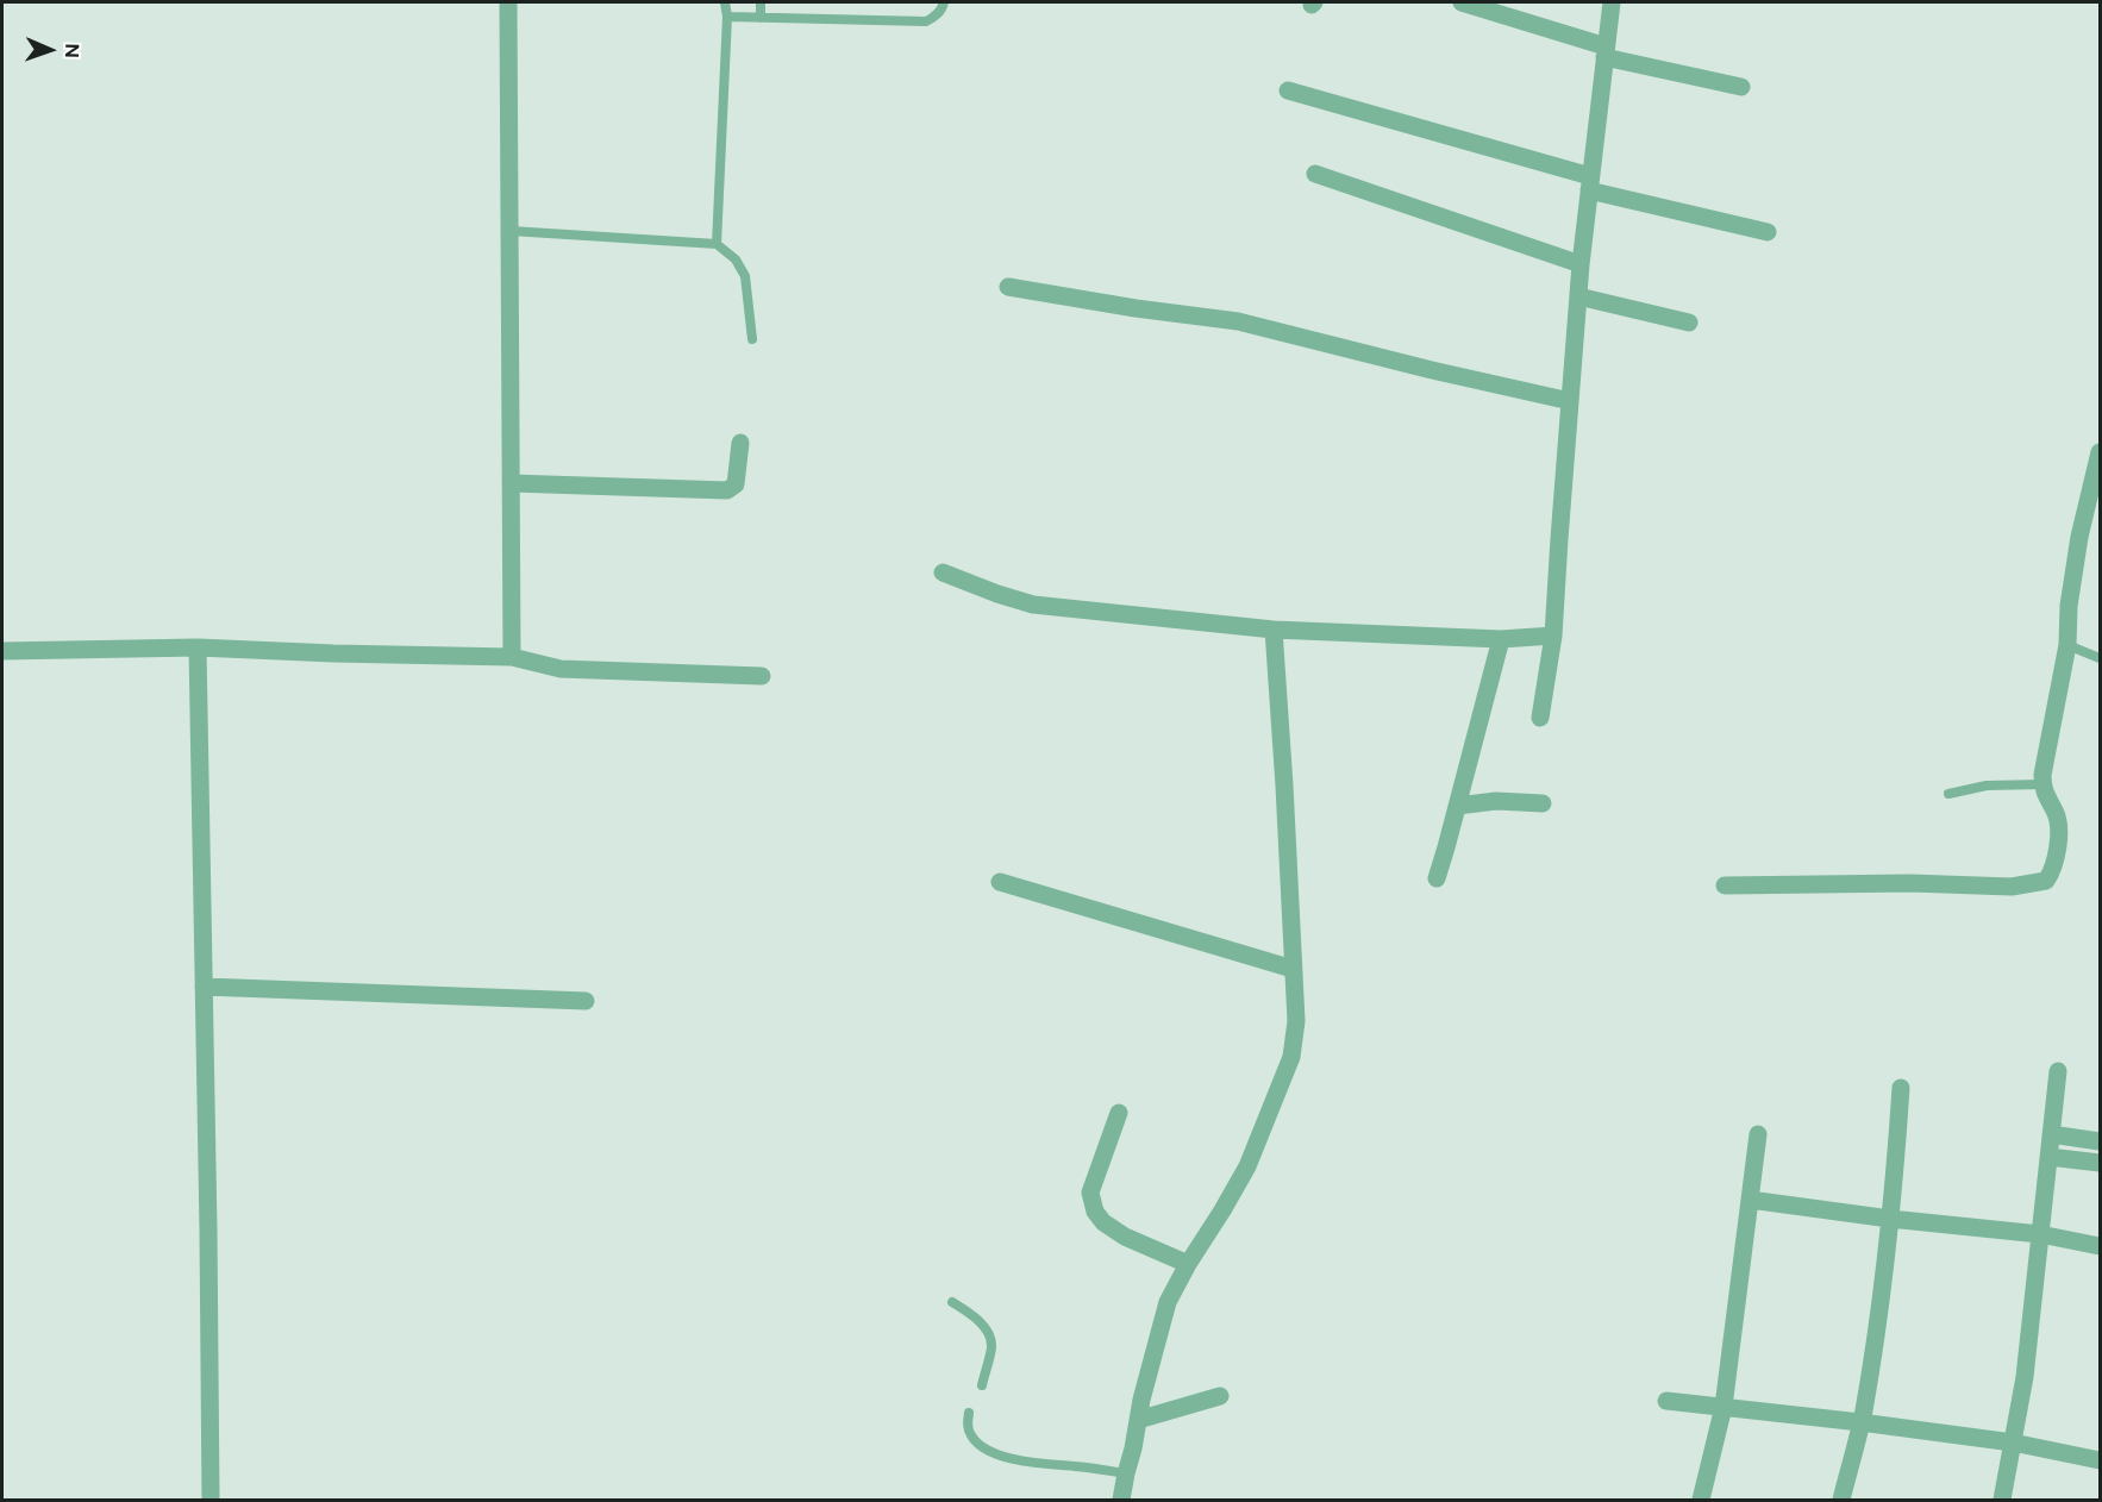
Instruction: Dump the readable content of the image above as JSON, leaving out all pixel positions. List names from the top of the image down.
{
  "north": "right"
}
